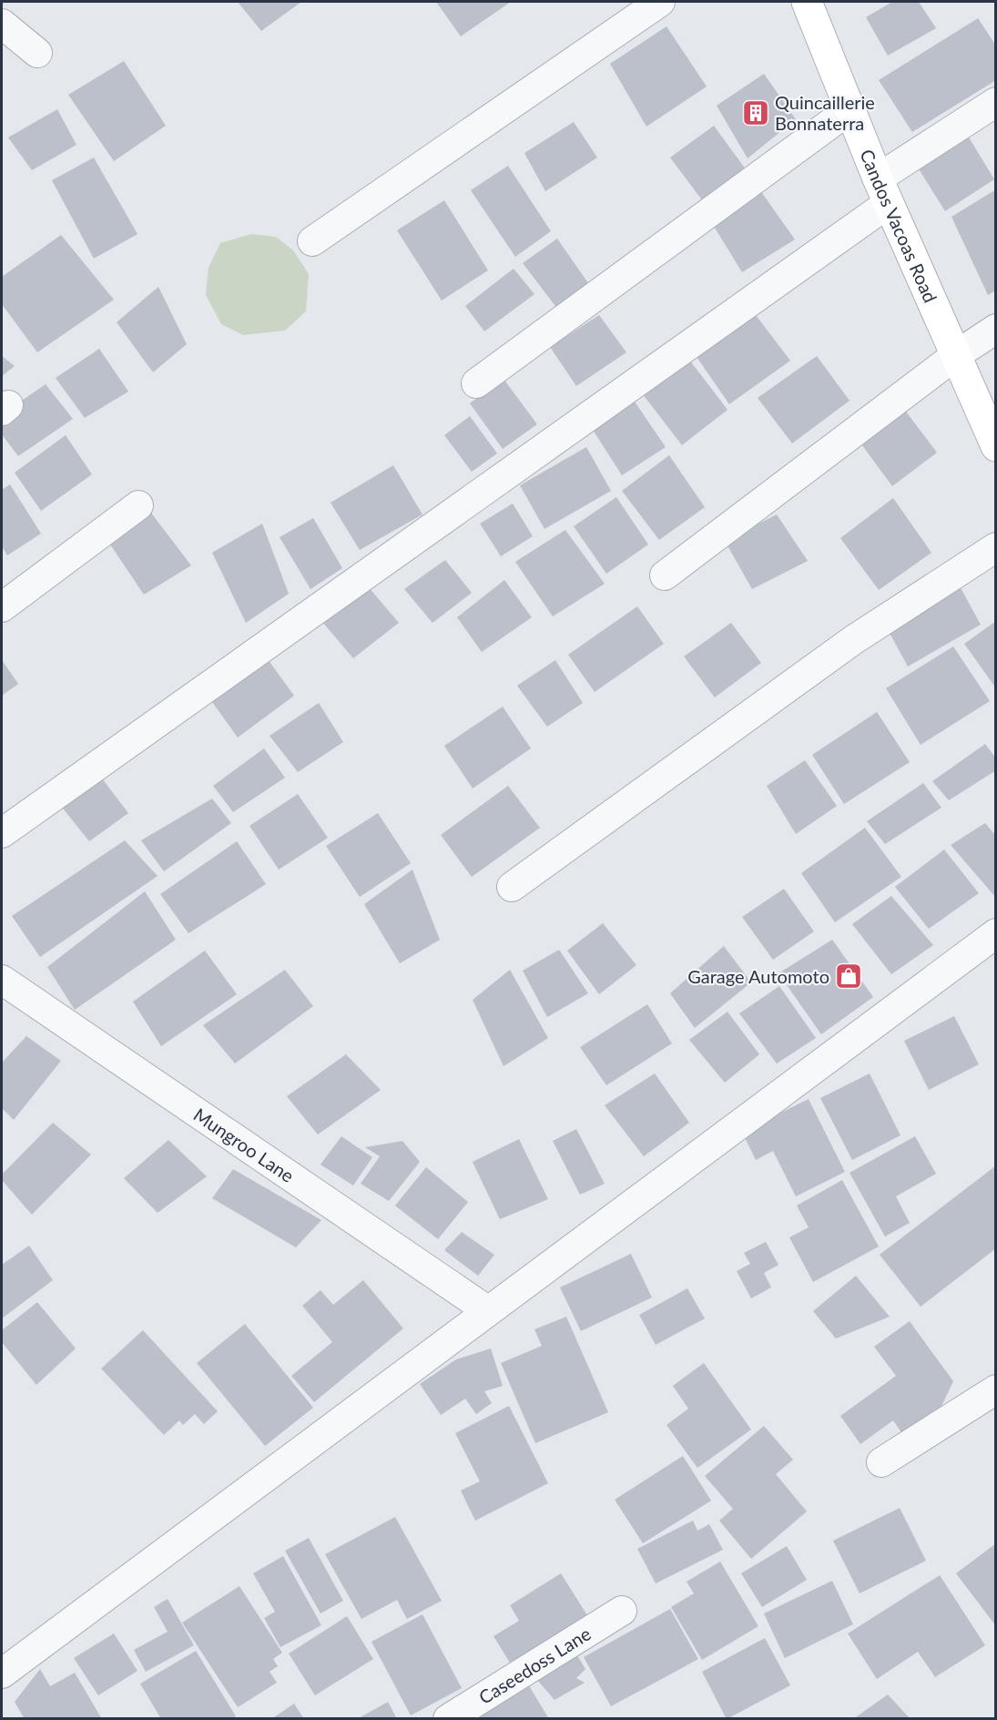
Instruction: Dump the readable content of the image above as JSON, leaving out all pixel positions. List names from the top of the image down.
{
  "streets": {
    "main road": ["Candos Vacoas Road"],
    "street": ["Mungroo Lane", "Caseedoss Lane"]
  },
  "places": {
    "building": ["Quincaillerie Bonnaterra"],
    "shop": ["Garage Automoto"]
  }
}
